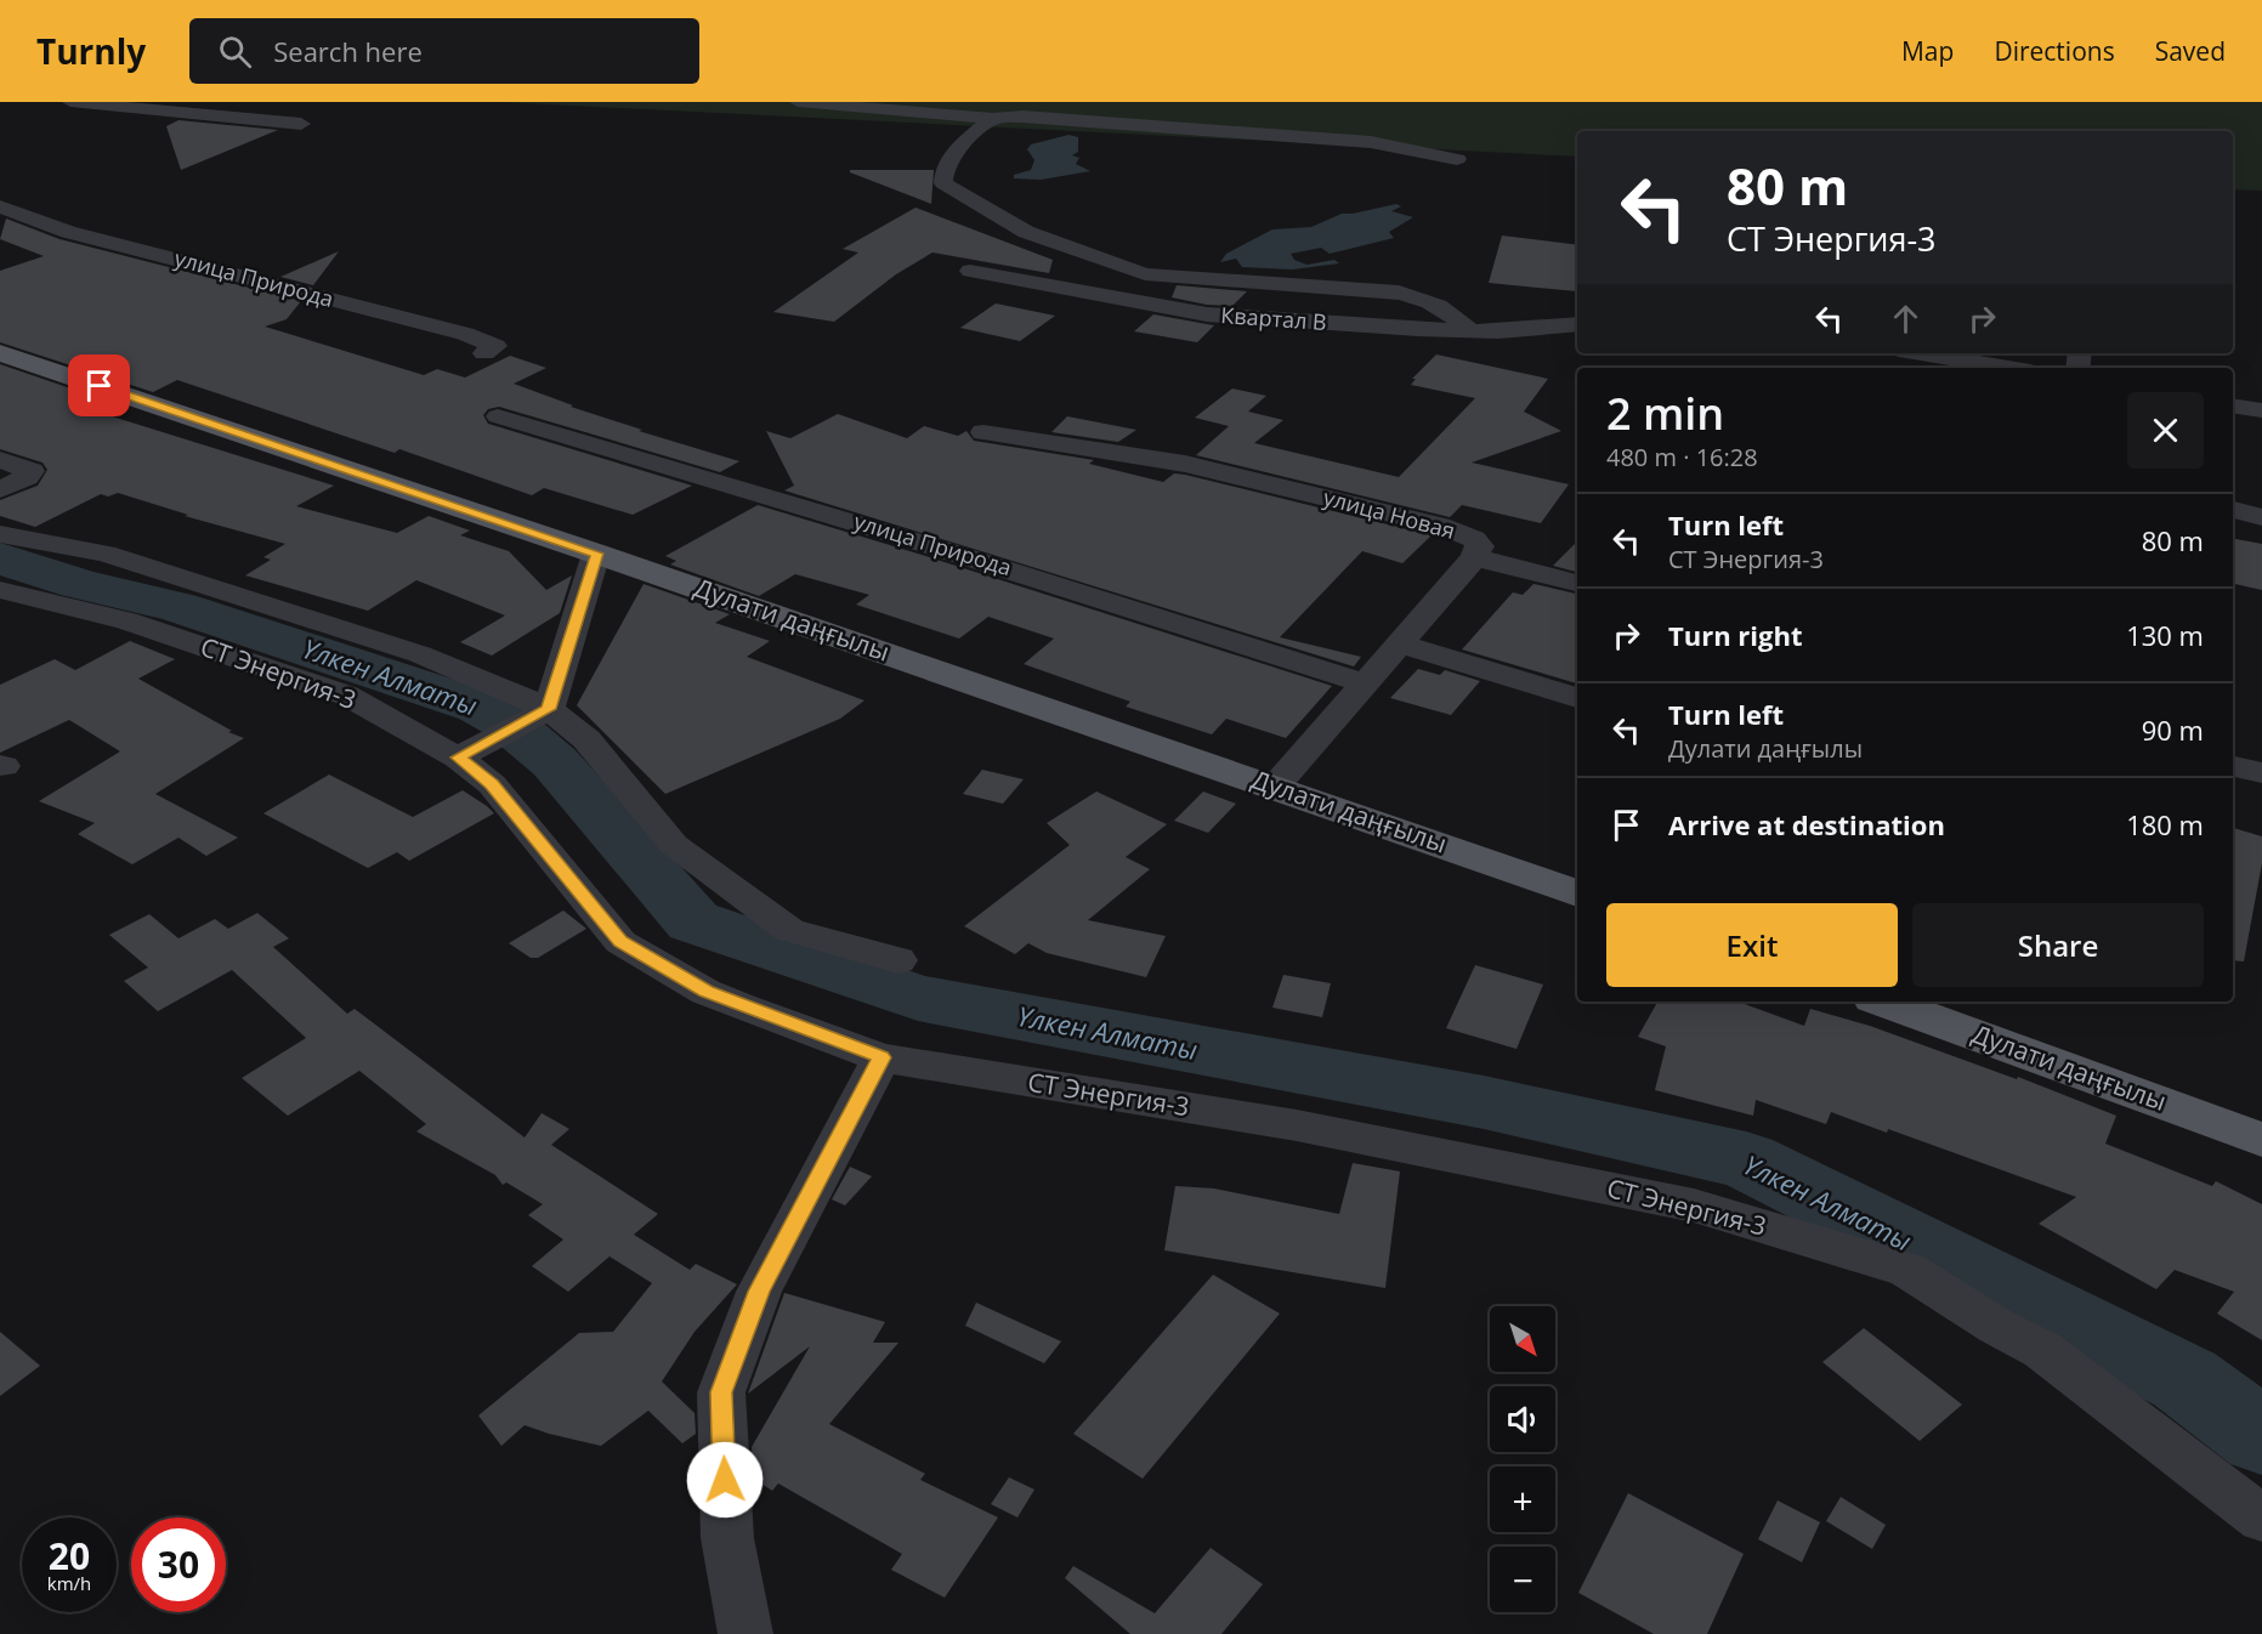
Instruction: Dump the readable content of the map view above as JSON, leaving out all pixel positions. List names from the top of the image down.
{
  "streets": {
    "main road": ["Дулати даңғылы"],
    "street": [
      "улица Природа",
      "Квартал В",
      "улица Новая",
      "СТ Энергия-3"
    ]
  },
  "crossings": [
    ["улица Природа", "улица Новая"],
    ["улица Новая", "Дулати даңғылы"]
  ],
  "water": ["Үлкен Алматы"],
  "north": "bottom right",
  "page": {
    "header": "Turnly",
    "search": "Search here",
    "nav": ["Map", "Directions", "Saved"],
    "turn": ["80 m", "СТ Энергия-3"],
    "heading": ["2 min", "480 m · 16:28"],
    "list": [
      {
        "name": "Turn left",
        "note": "СТ Энергия-3",
        "value": "80 m"
      },
      {
        "name": "Turn right",
        "value": "130 m"
      },
      {
        "name": "Turn left",
        "note": "Дулати даңғылы",
        "value": "90 m"
      },
      {
        "name": "Arrive at destination",
        "value": "180 m"
      }
    ],
    "buttons": ["Exit", "Share"],
    "map_buttons": ["+", "−"],
    "speed": "20 km/h",
    "limit": "30"
  }
}
